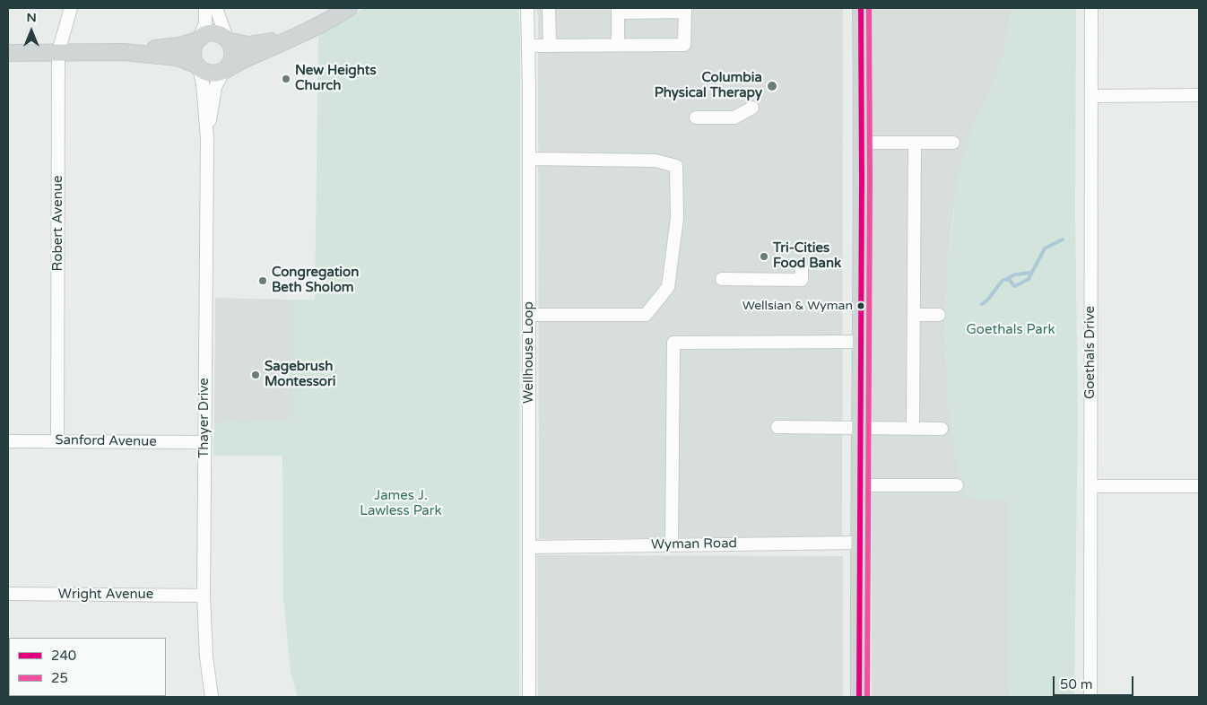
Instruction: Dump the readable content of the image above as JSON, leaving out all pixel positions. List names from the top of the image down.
{
  "streets": {
    "street": [
      "Robert Avenue",
      "Wellhouse Loop",
      "Goethals Drive",
      "Thayer Drive",
      "Sanford Avenue",
      "Wyman Road",
      "Wright Avenue"
    ]
  },
  "crossings": [
    ["Robert Avenue", "Sanford Avenue"],
    ["Wellhouse Loop", "Wyman Road"],
    ["Thayer Drive", "Sanford Avenue"],
    ["Thayer Drive", "Wright Avenue"]
  ],
  "parks": ["Goethals Park", "James J. Lawless Park"],
  "places": [
    "New Heights Church",
    "Columbia Physical Therapy",
    "Tri-Cities Food Bank",
    "Congregation Beth Sholom",
    "Wellsian & Wyman",
    "Sagebrush Montessori"
  ],
  "lines": ["transit line 240", "transit line 25"],
  "legend": ["240", "25"],
  "scale_bar": "50 m",
  "north": "top"
}
